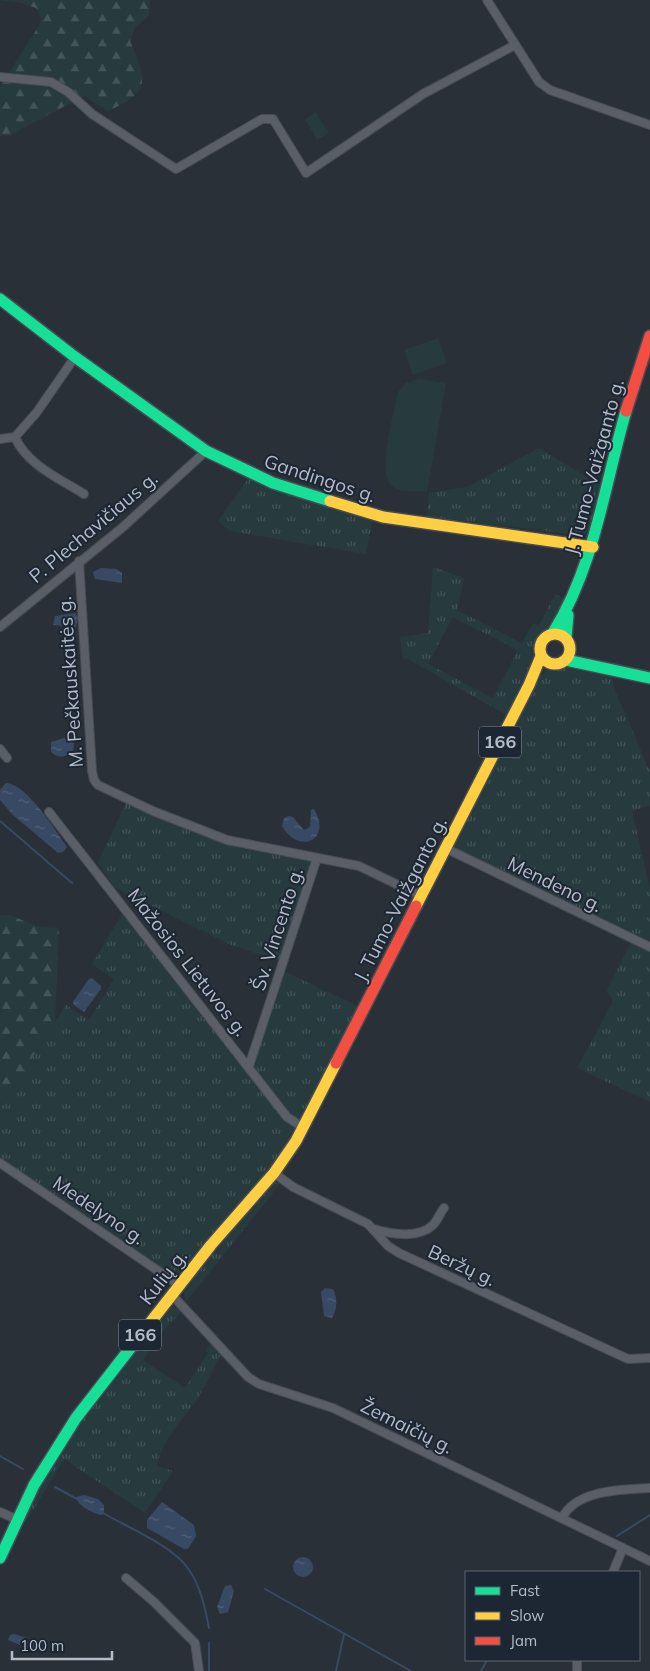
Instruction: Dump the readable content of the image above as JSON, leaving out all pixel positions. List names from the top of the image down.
{
  "streets": {
    "main road": [
      "J. Tumo-Vaižganto g.",
      "Gandingos g.",
      "166",
      "Kulių g."
    ],
    "street": [
      "P. Plechavičiaus g.",
      "M. Pečkauskaitės g.",
      "Mendeno g.",
      "Šv. Vincento g.",
      "Mažosios Lietuvos g.",
      "Medelyno g.",
      "Beržų g.",
      "Žemaičių g."
    ]
  },
  "crossings": [
    ["J. Tumo-Vaižganto g.", "Gandingos g."],
    ["J. Tumo-Vaižganto g.", "M. Pečkauskaitės g."],
    ["J. Tumo-Vaižganto g.", "166"],
    ["J. Tumo-Vaižganto g.", "Mendeno g."],
    ["J. Tumo-Vaižganto g.", "Mažosios Lietuvos g."],
    ["J. Tumo-Vaižganto g.", "Kulių g."],
    ["Gandingos g.", "P. Plechavičiaus g."],
    ["P. Plechavičiaus g.", "M. Pečkauskaitės g."],
    ["M. Pečkauskaitės g.", "Šv. Vincento g."],
    ["Šv. Vincento g.", "Mažosios Lietuvos g."],
    ["Mažosios Lietuvos g.", "Kulių g."],
    ["Medelyno g.", "Kulių g."],
    ["Beržų g.", "Kulių g."],
    ["Kulių g.", "Žemaičių g."]
  ],
  "legend": ["Fast", "Slow", "Jam"],
  "scale_bar": "100 m"
}
